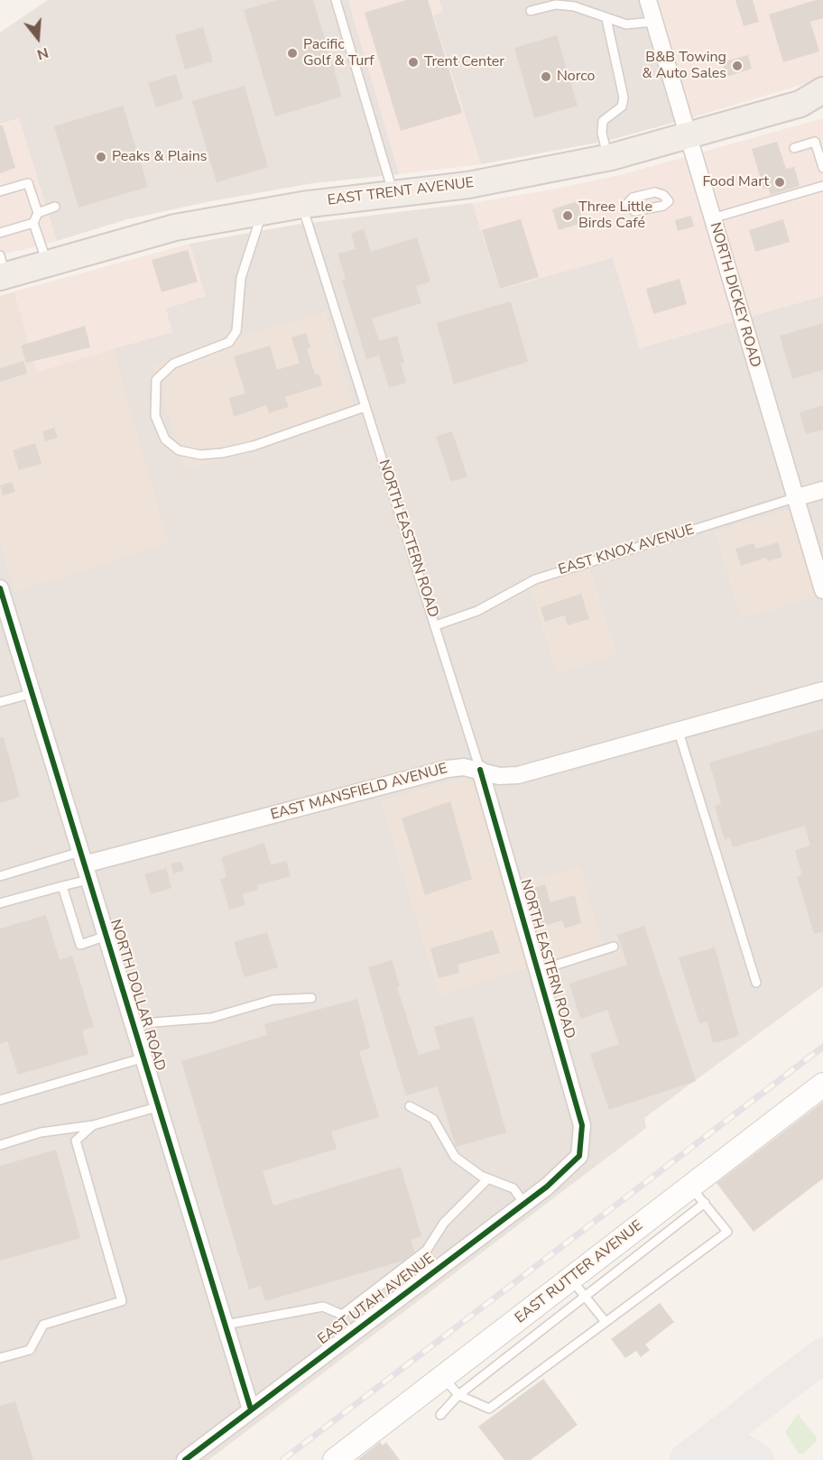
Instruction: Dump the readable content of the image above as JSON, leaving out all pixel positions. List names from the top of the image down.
{
  "streets": {
    "main road": ["EAST TRENT AVENUE"],
    "street": [
      "NORTH DICKEY ROAD",
      "NORTH EASTERN ROAD",
      "EAST KNOX AVENUE",
      "EAST MANSFIELD AVENUE",
      "NORTH DOLLAR ROAD",
      "EAST RUTTER AVENUE",
      "EAST UTAH AVENUE"
    ]
  },
  "crossings": [
    ["EAST TRENT AVENUE", "NORTH DICKEY ROAD"],
    ["EAST TRENT AVENUE", "NORTH EASTERN ROAD"],
    ["NORTH DICKEY ROAD", "EAST KNOX AVENUE"],
    ["NORTH EASTERN ROAD", "EAST KNOX AVENUE"],
    ["NORTH EASTERN ROAD", "EAST MANSFIELD AVENUE"],
    ["NORTH EASTERN ROAD", "EAST UTAH AVENUE"],
    ["EAST MANSFIELD AVENUE", "NORTH DOLLAR ROAD"],
    ["NORTH DOLLAR ROAD", "EAST UTAH AVENUE"]
  ],
  "places": [
    "Pacific Golf & Turf",
    "Trent Center",
    "B&B Towing & Auto Sales",
    "Norco",
    "Peaks & Plains",
    "Food Mart",
    "Three Little Birds Café"
  ],
  "north": "bottom"
}
